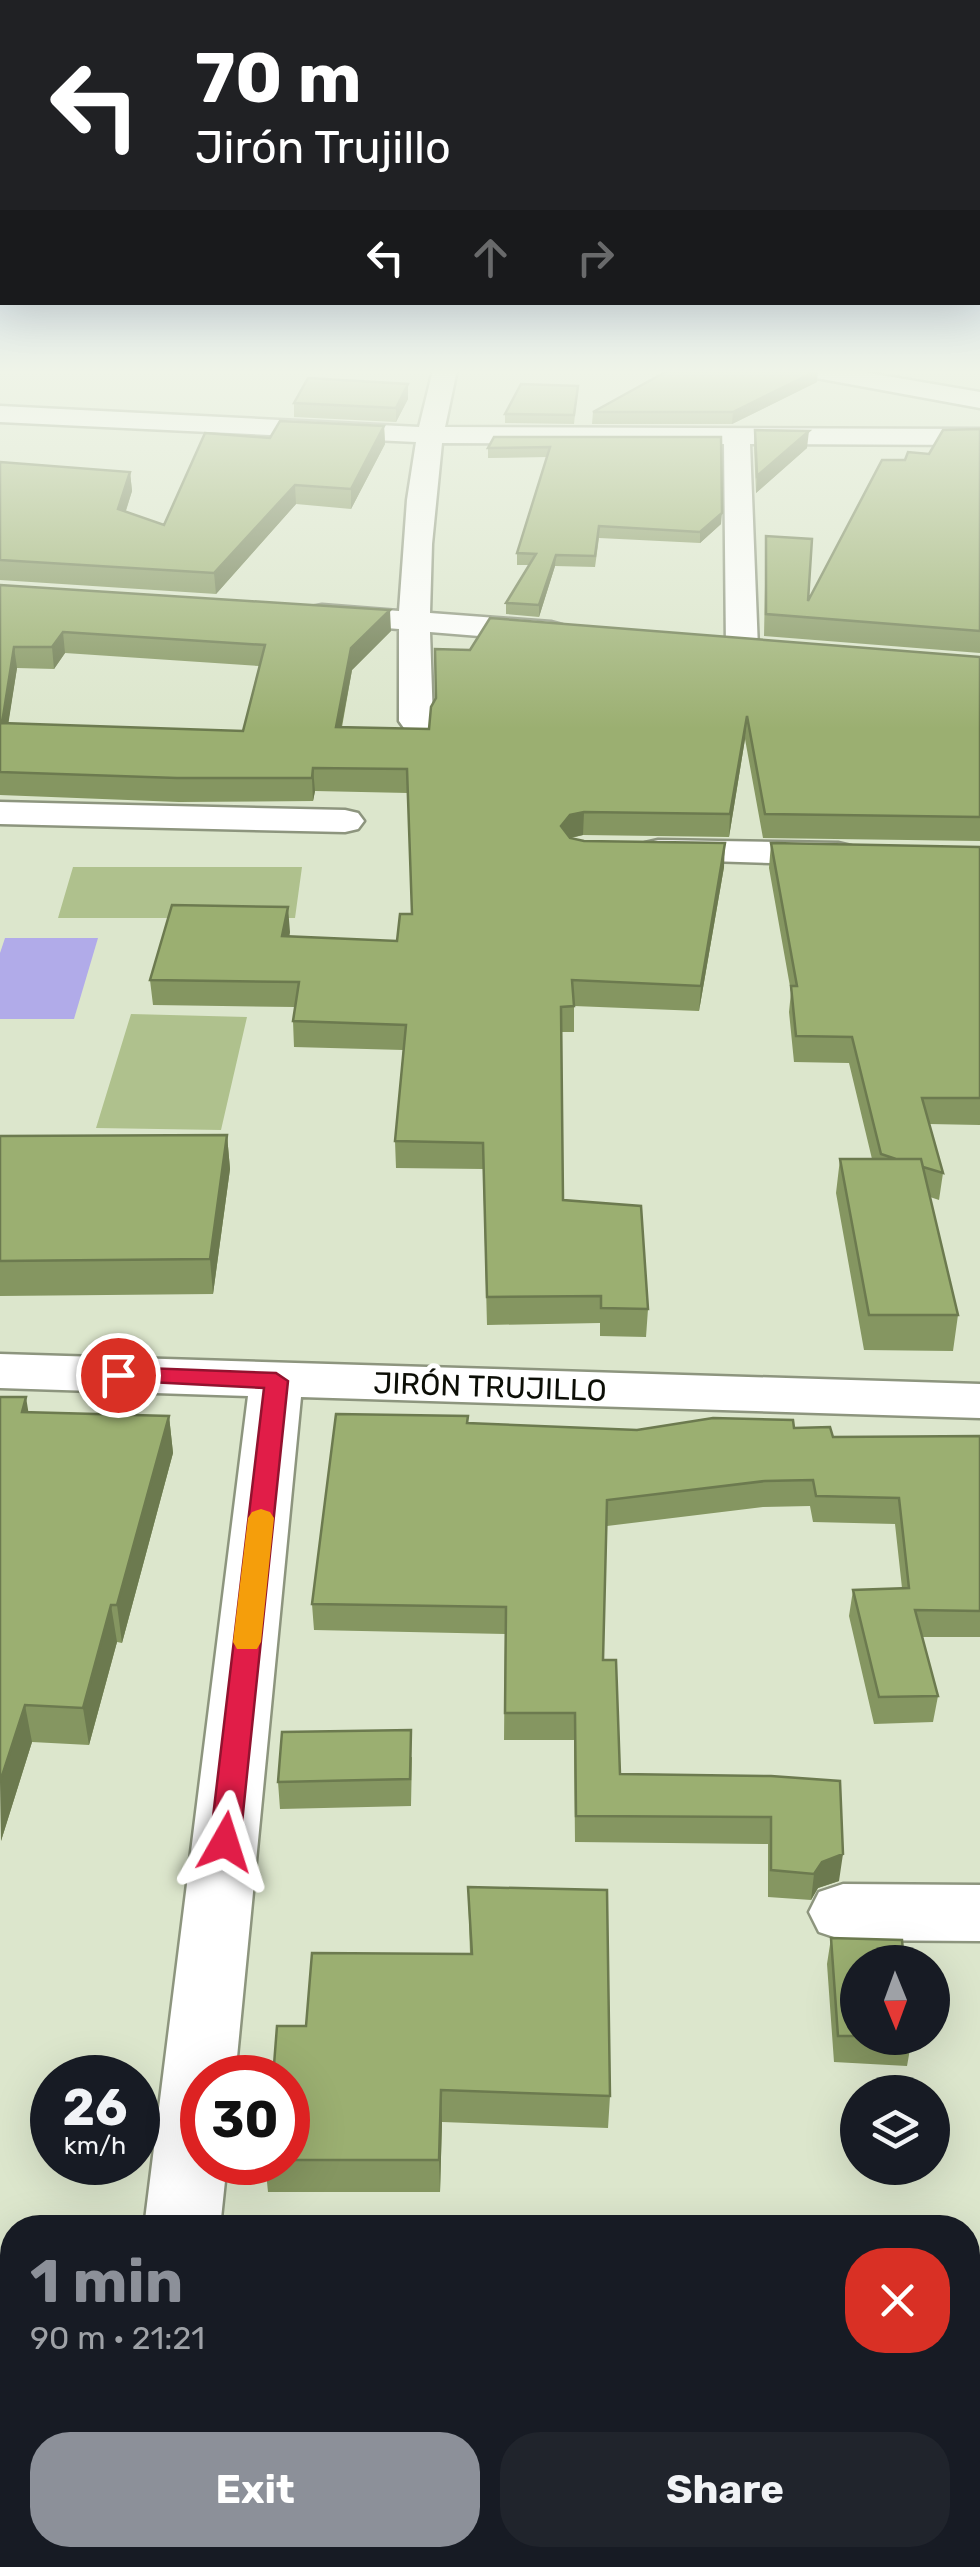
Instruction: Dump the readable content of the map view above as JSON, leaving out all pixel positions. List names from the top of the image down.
{
  "streets": {
    "street": ["JIRÓN TRUJILLO"]
  },
  "north": "bottom",
  "page": {
    "turn": ["70 m", "Jirón Trujillo"],
    "speed": "26 km/h",
    "limit": "30",
    "heading": ["1 min", "90 m · 21:21"],
    "buttons": ["Exit", "Share"]
  }
}
